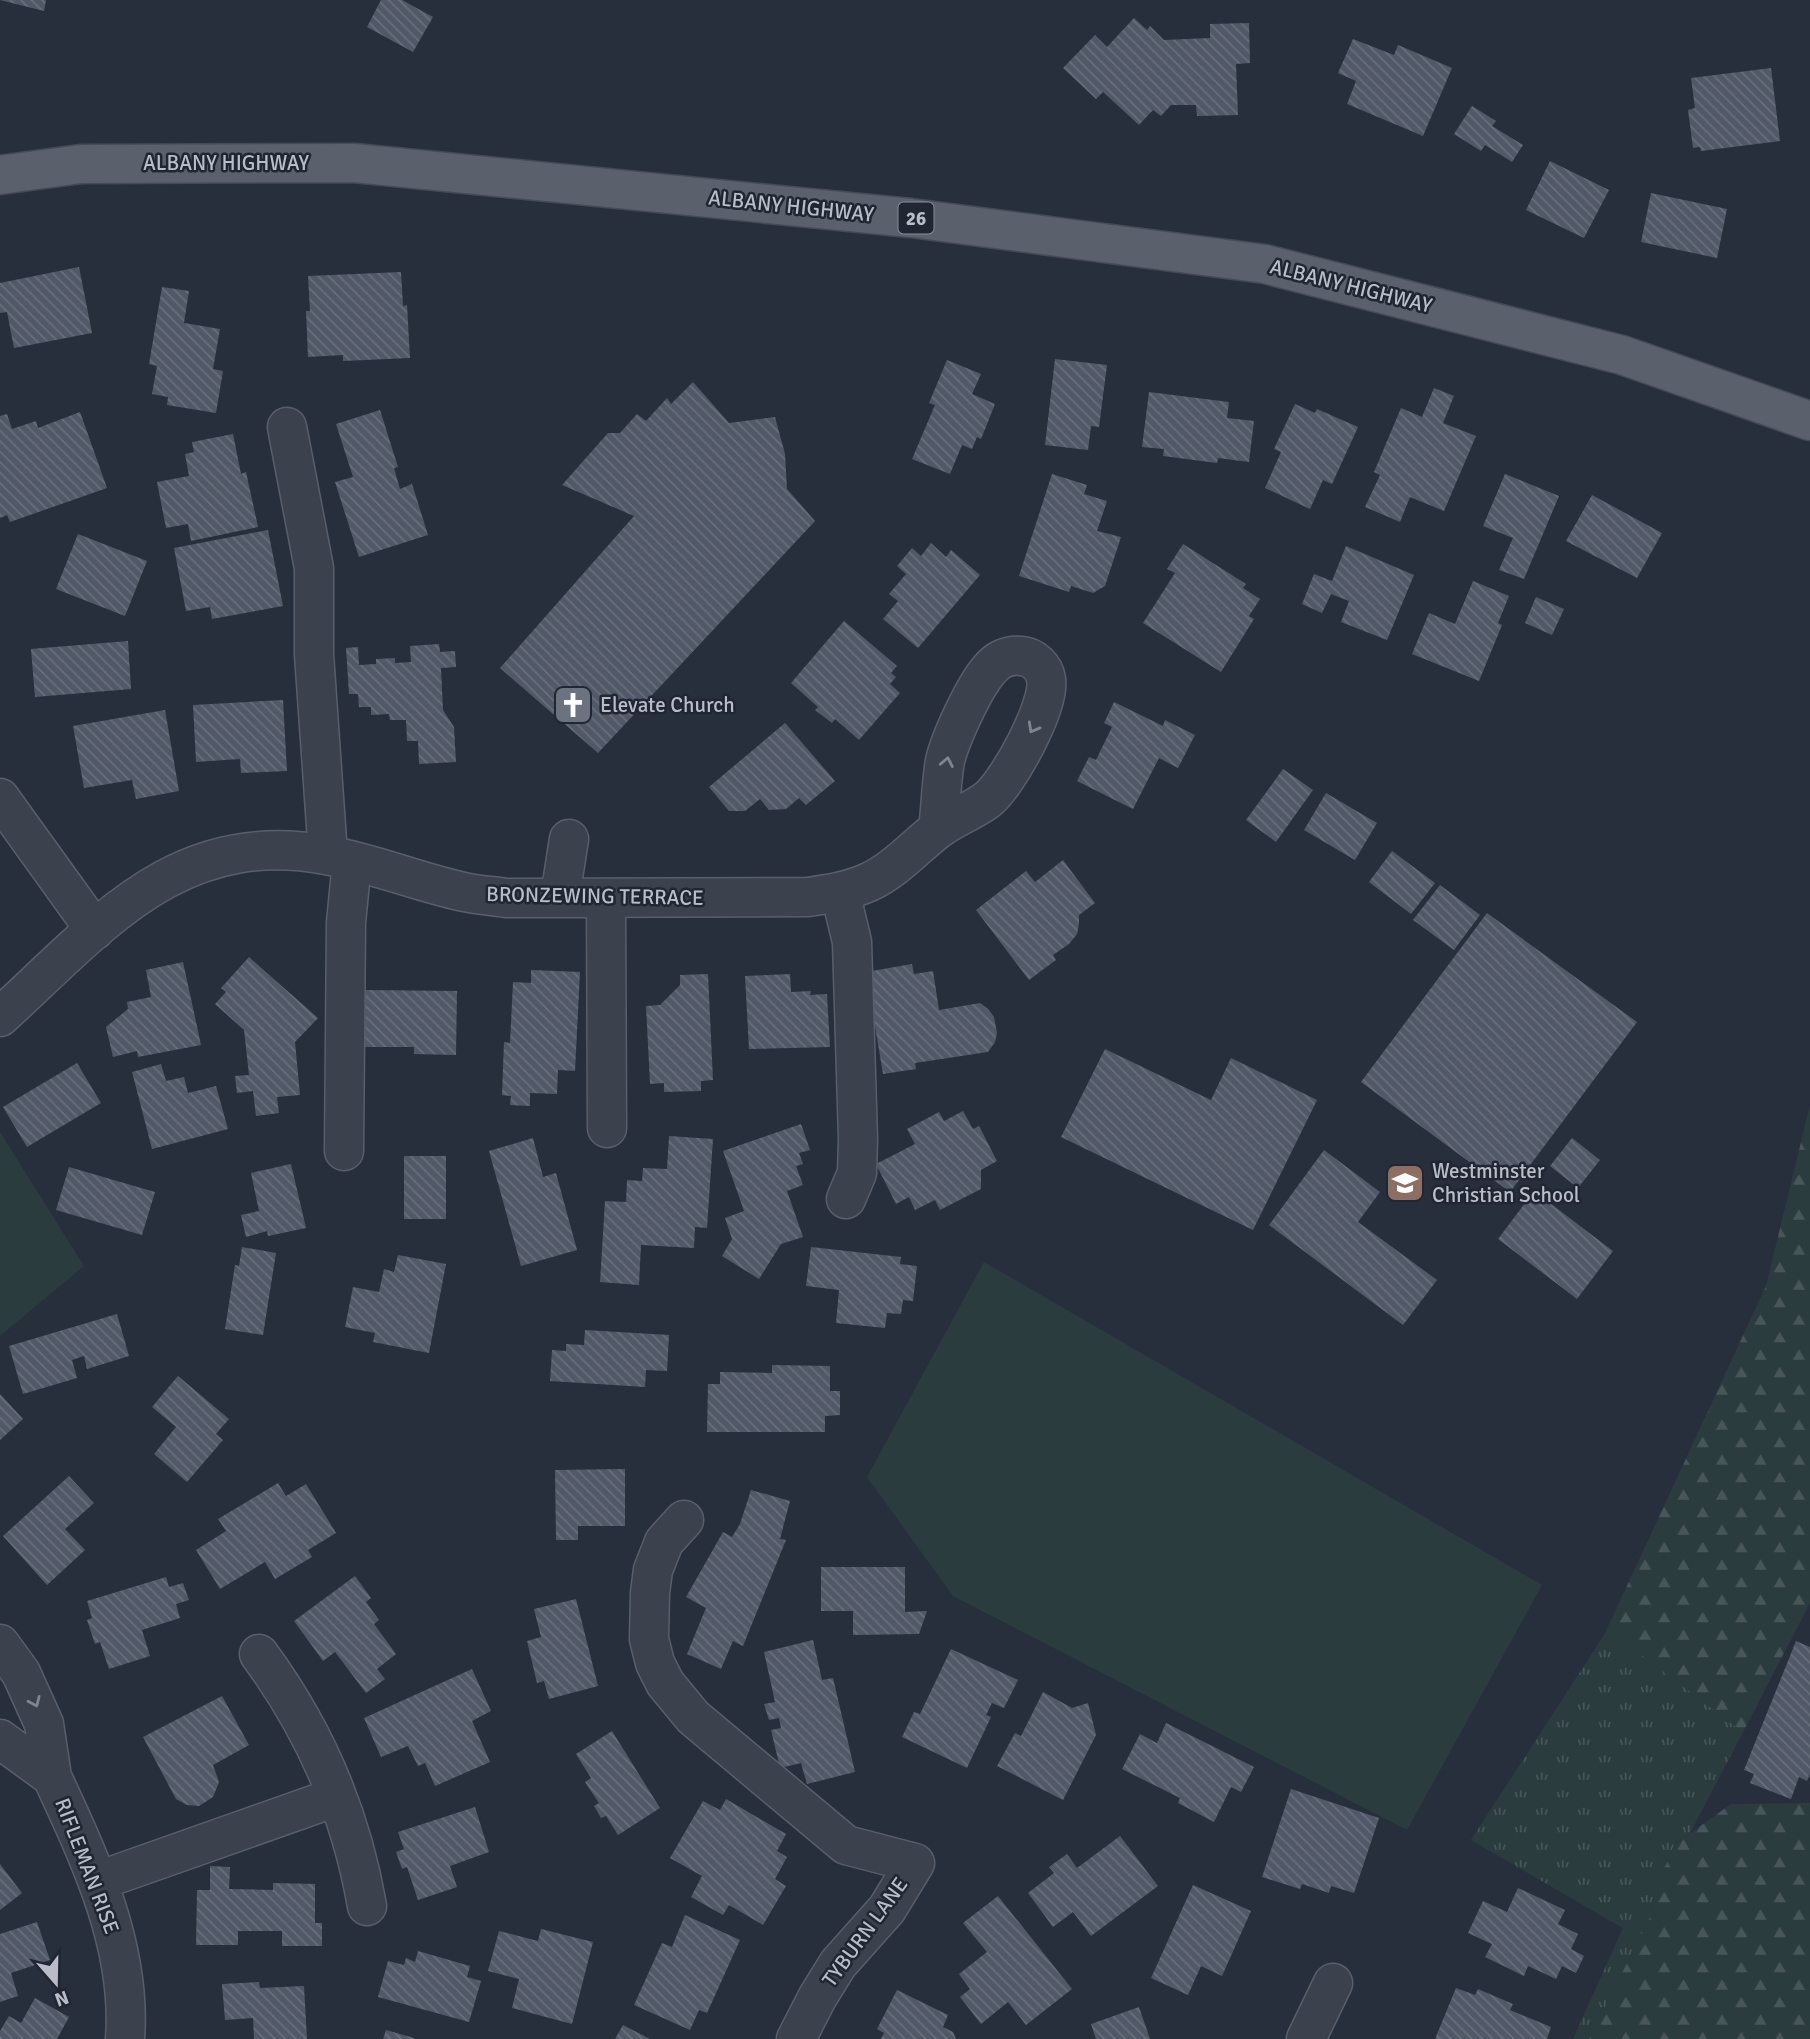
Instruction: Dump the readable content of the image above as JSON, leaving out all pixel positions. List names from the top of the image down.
{
  "streets": {
    "main road": ["ALBANY HIGHWAY", "26"],
    "street": ["BRONZEWING TERRACE", "RIFLEMAN RISE", "TYBURN LANE"]
  },
  "places": {
    "church": ["Elevate Church"],
    "school or university": ["Westminster Christian School"]
  },
  "north": "bottom"
}
